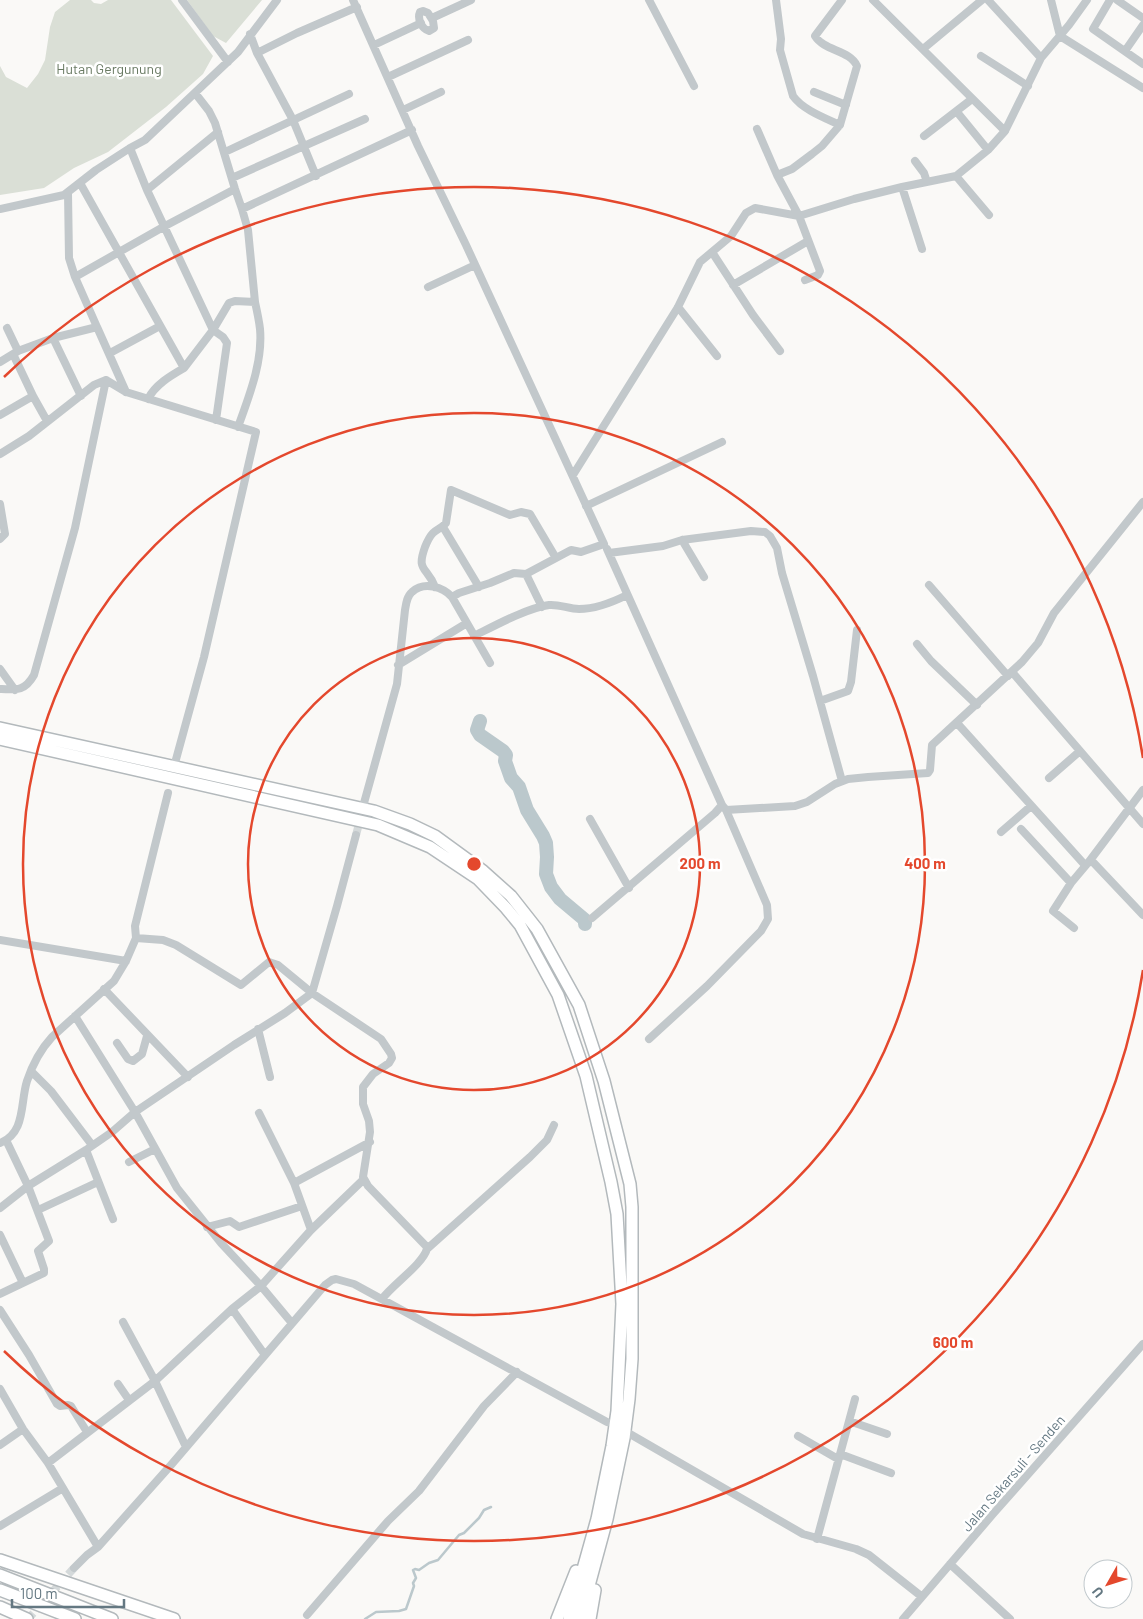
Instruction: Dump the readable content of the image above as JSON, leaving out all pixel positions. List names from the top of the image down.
{
  "streets": {
    "street": ["Jalan Sekarsuli - Senden"]
  },
  "parks": ["Hutan Gergunung"],
  "scale_bar": "100 m",
  "north": "bottom left",
  "rings": ["200 m", "400 m", "600 m"]
}
